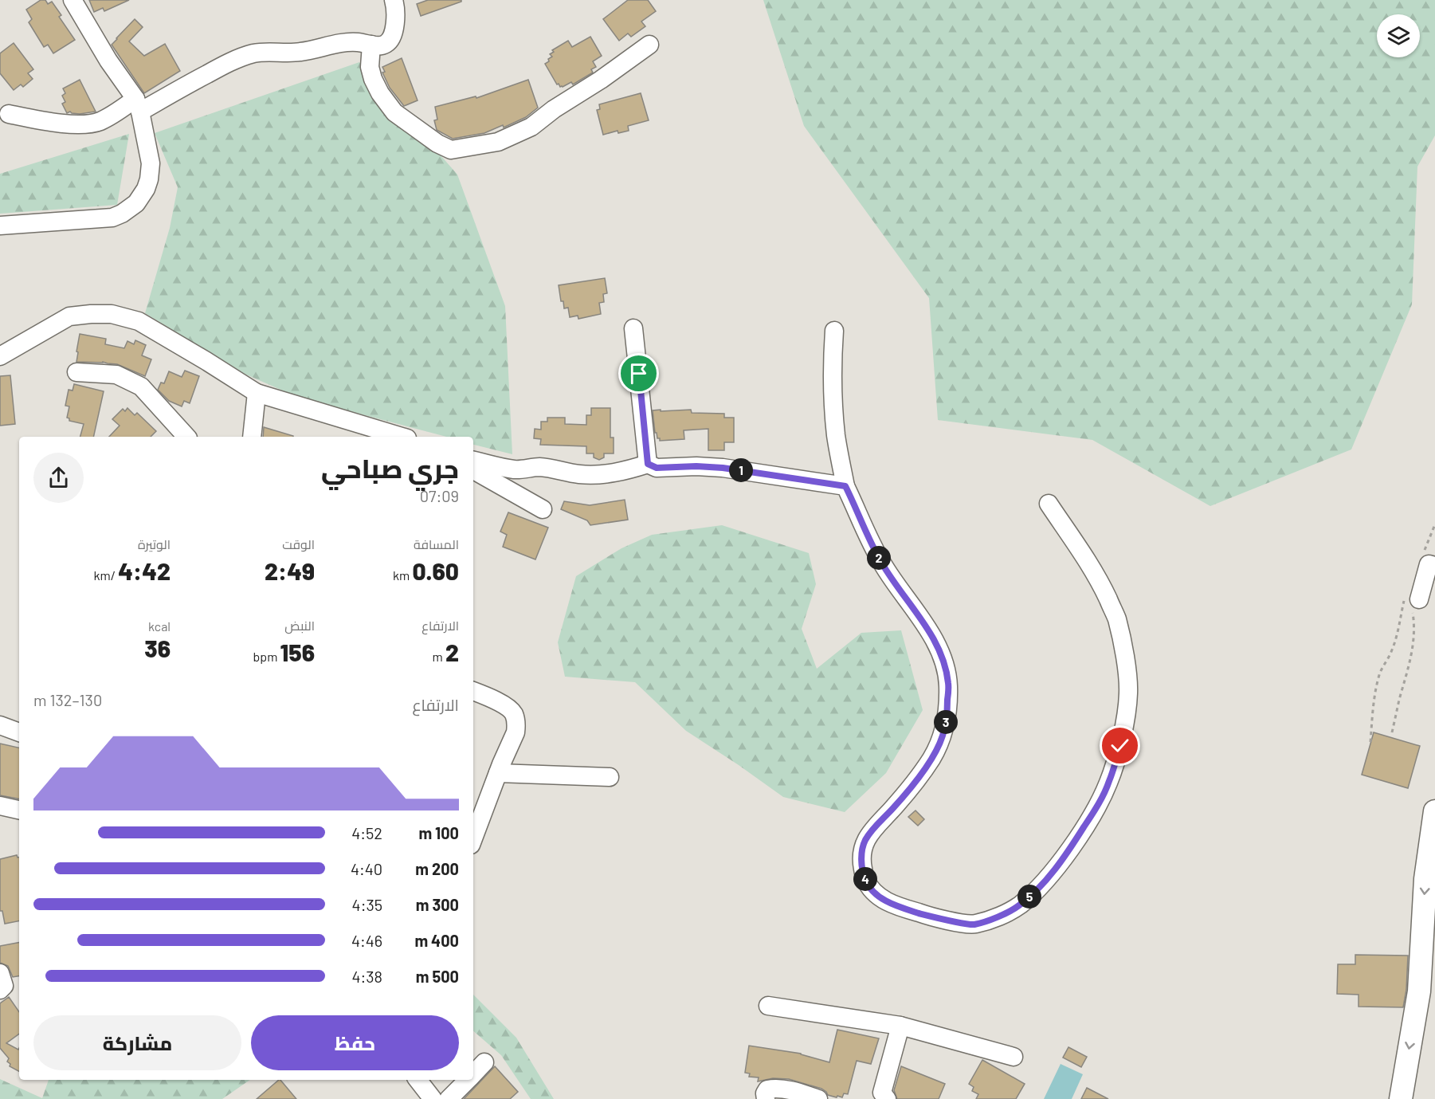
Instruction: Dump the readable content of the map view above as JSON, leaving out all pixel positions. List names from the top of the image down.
{
  "page": {
    "heading": ["جري صباحي", "07:09"],
    "pins": [
      "1",
      "2",
      "3",
      "4",
      "5"
    ],
    "stats": [
      ["المسافة", "0.60 km"],
      ["الوقت", "2:49"],
      ["الوتيرة", "4:42 /km"],
      ["الارتفاع", "2 m"],
      ["النبض", "156 bpm"],
      ["kcal", "36"]
    ],
    "chart": ["الارتفاع", "130–132 m"],
    "list": [
      {
        "name": "100 m",
        "note": "4:52"
      },
      {
        "name": "200 m",
        "note": "4:40"
      },
      {
        "name": "300 m",
        "note": "4:35"
      },
      {
        "name": "400 m",
        "note": "4:46"
      },
      {
        "name": "500 m",
        "note": "4:38"
      }
    ],
    "buttons": ["حفظ", "مشاركة"]
  }
}
